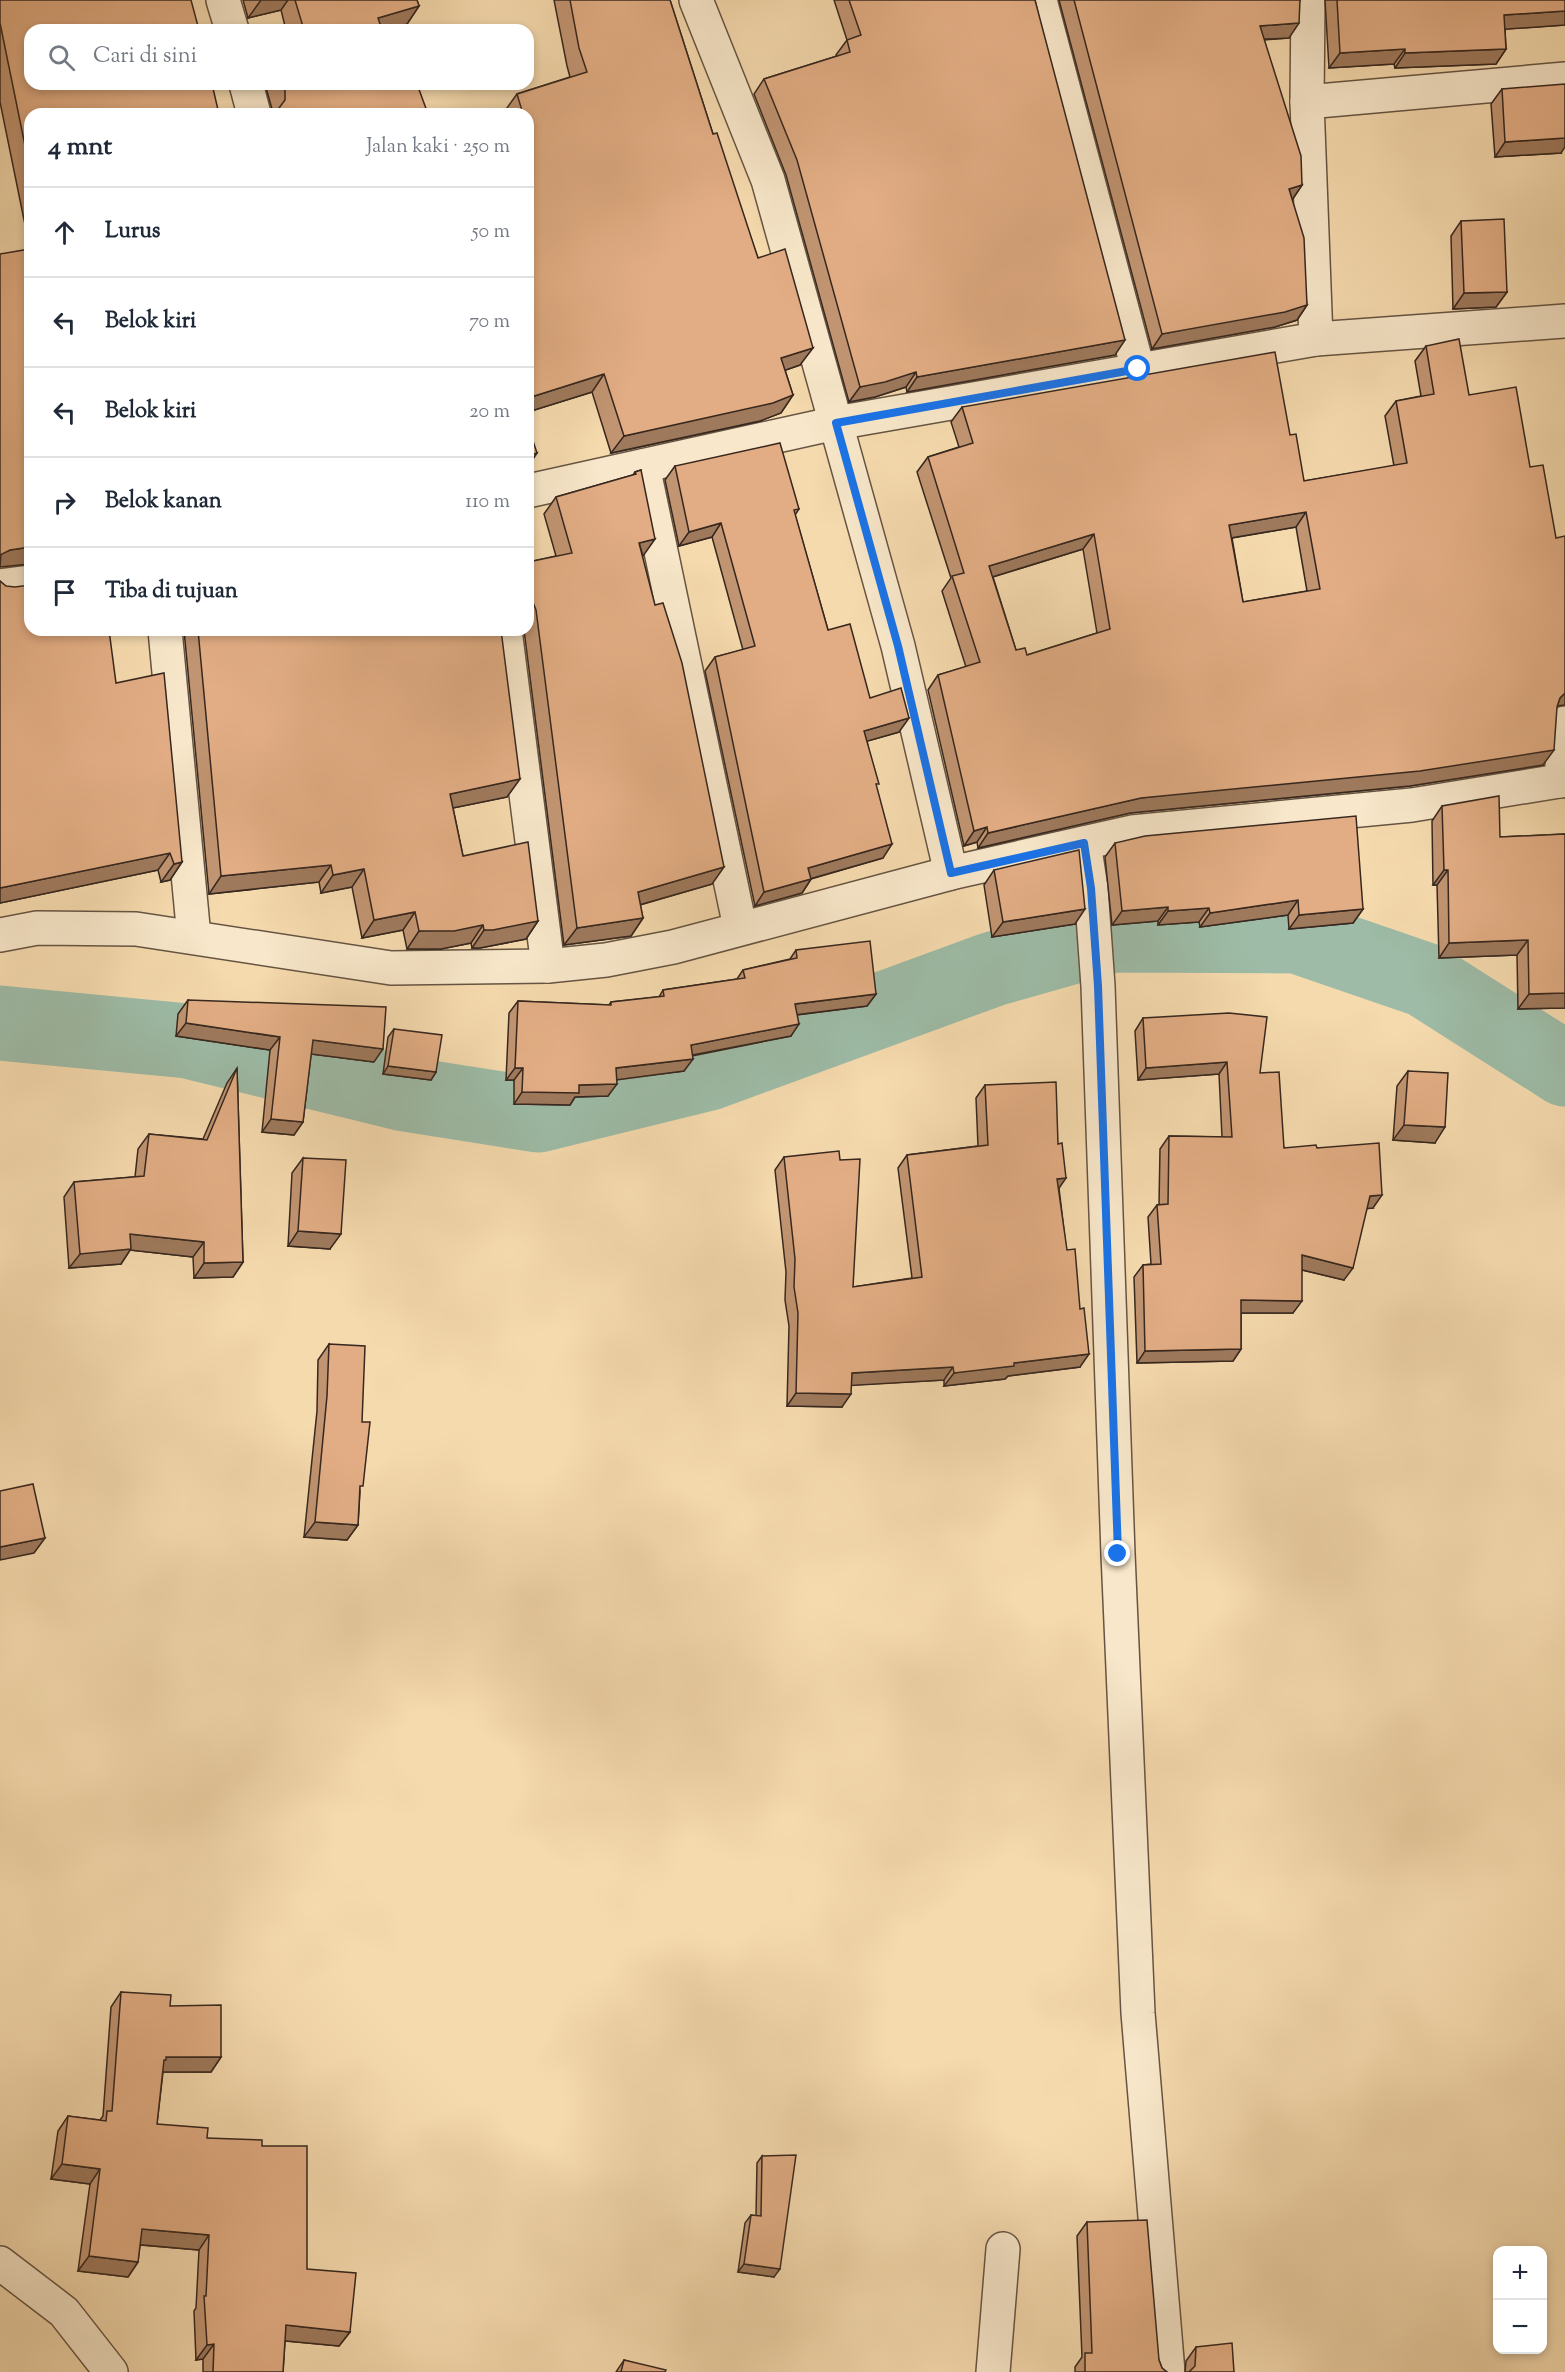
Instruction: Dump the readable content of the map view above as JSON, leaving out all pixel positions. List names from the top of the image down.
{
  "page": {
    "search": "Cari di sini",
    "heading": ["4 mnt", "Jalan kaki · 250 m"],
    "list": [
      ["Lurus", "50 m"],
      ["Belok kiri", "70 m"],
      ["Belok kiri", "20 m"],
      ["Belok kanan", "110 m"],
      "Tiba di tujuan"
    ],
    "map_buttons": ["+", "−"]
  }
}
